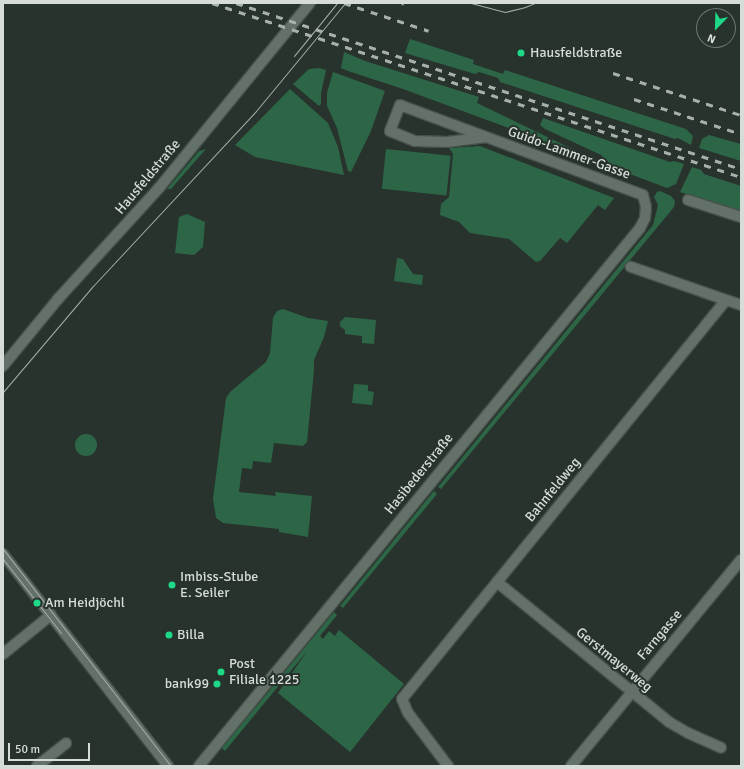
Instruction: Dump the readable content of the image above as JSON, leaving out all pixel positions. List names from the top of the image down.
{
  "streets": {
    "street": [
      "Guido-Lammer-Gasse",
      "Hausfeldstraße",
      "Hasibederstraße",
      "Bahnfeldweg",
      "Farngasse",
      "Gerstmayerweg"
    ]
  },
  "crossings": [
    ["Guido-Lammer-Gasse", "Hasibederstraße"],
    ["Bahnfeldweg", "Gerstmayerweg"],
    ["Farngasse", "Gerstmayerweg"]
  ],
  "places": [
    "Hausfeldstraße",
    "Imbiss-Stube E. Seiler",
    "Am Heidjöchl",
    "Billa",
    "Post Filiale 1225",
    "bank99"
  ],
  "scale_bar": "50 m",
  "north": "bottom left"
}
